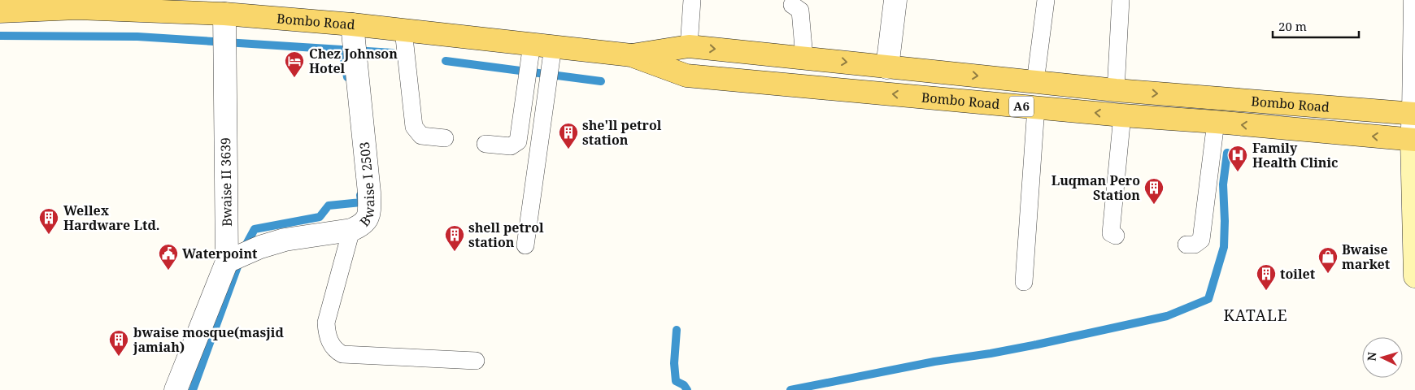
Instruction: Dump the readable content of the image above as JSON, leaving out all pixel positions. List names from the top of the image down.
{
  "streets": {
    "main road": ["Bombo Road", "A6"],
    "street": ["Bwaise I 2503", "Bwaise II 3639"]
  },
  "crossings": [
    ["Bombo Road", "Bwaise I 2503"],
    ["Bombo Road", "Bwaise II 3639"],
    ["Bwaise I 2503", "Bwaise II 3639"]
  ],
  "districts": ["KATALE"],
  "places": {
    "hotel": ["Chez Johnson Hotel"],
    "building": [
      "she'll petrol station",
      "Luqman Pero Station",
      "Wellex Hardware Ltd.",
      "shell petrol station",
      "toilet",
      "bwaise mosque(masjid jamiah)"
    ],
    "hospital": ["Family Health Clinic"],
    "public building": ["Waterpoint"],
    "shop": ["Bwaise market"]
  },
  "scale_bar": "20 m",
  "north": "left"
}
